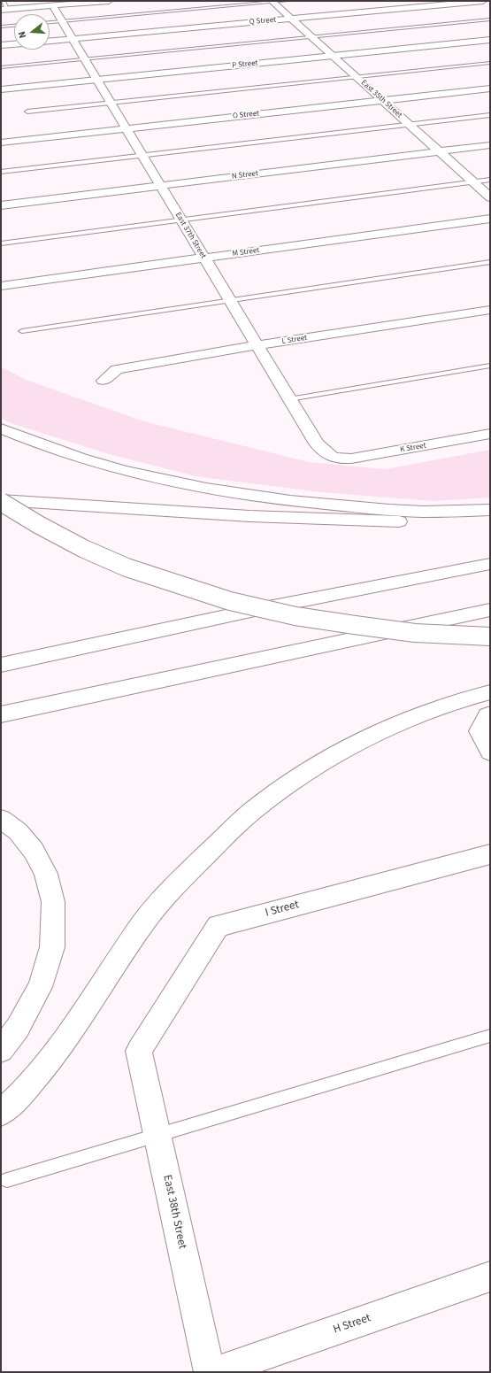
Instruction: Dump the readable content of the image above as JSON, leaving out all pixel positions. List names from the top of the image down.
{
  "streets": {
    "main road": [
      "Q Street",
      "P Street",
      "East 35th Street",
      "O Street",
      "N Street",
      "East 37th Street",
      "M Street",
      "L Street",
      "K Street",
      "I Street",
      "East 38th Street",
      "H Street"
    ]
  },
  "crossings": [
    ["Q Street", "East 35th Street"],
    ["Q Street", "East 37th Street"],
    ["P Street", "East 35th Street"],
    ["P Street", "East 37th Street"],
    ["East 35th Street", "O Street"],
    ["East 35th Street", "N Street"],
    ["O Street", "East 37th Street"],
    ["N Street", "East 37th Street"],
    ["East 37th Street", "M Street"],
    ["East 37th Street", "L Street"],
    ["East 37th Street", "K Street"],
    ["I Street", "East 38th Street"]
  ],
  "north": "left"
}
